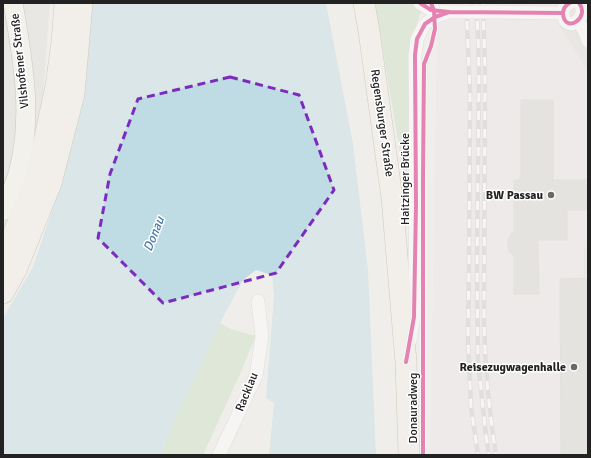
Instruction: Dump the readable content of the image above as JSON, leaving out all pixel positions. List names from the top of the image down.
{
  "streets": {
    "main road": ["Regensburger Straße"],
    "street": ["Vilshofener Straße", "Haitzinger Brücke", "Racklau"],
    "cycle path": ["Donauradweg"]
  },
  "crossings": [
    ["Regensburger Straße", "Haitzinger Brücke"]
  ],
  "water": ["Donau"],
  "places": ["BW Passau", "Reisezugwagenhalle"]
}
